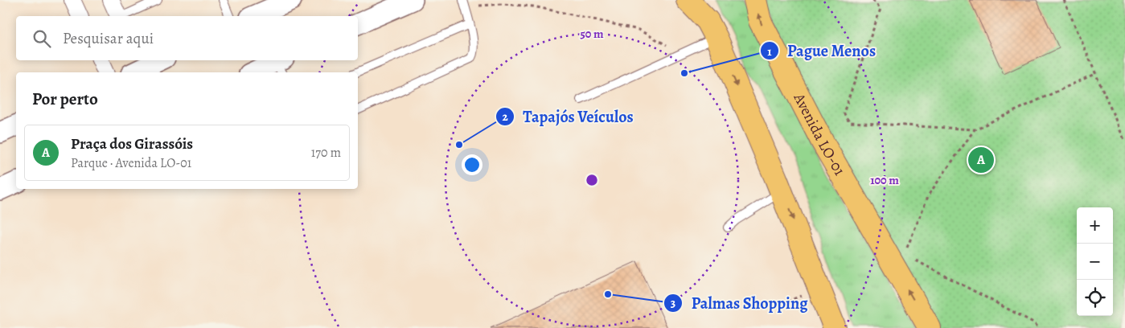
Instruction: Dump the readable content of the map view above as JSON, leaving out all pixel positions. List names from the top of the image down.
{
  "streets": {
    "main road": ["Avenida LO-01"]
  },
  "places": ["Pague Menos", "Tapajós Veículos", "Palmas Shopping"],
  "page": {
    "search": "Pesquisar aqui",
    "heading": "Por perto",
    "list": [
      {
        "mark": "A",
        "name": "Praça dos Girassóis",
        "note": "Parque · Avenida LO-01",
        "value": "170 m"
      }
    ],
    "pins": "A",
    "map_buttons": ["+", "−"]
  },
  "rings": ["50 m", "100 m"]
}
